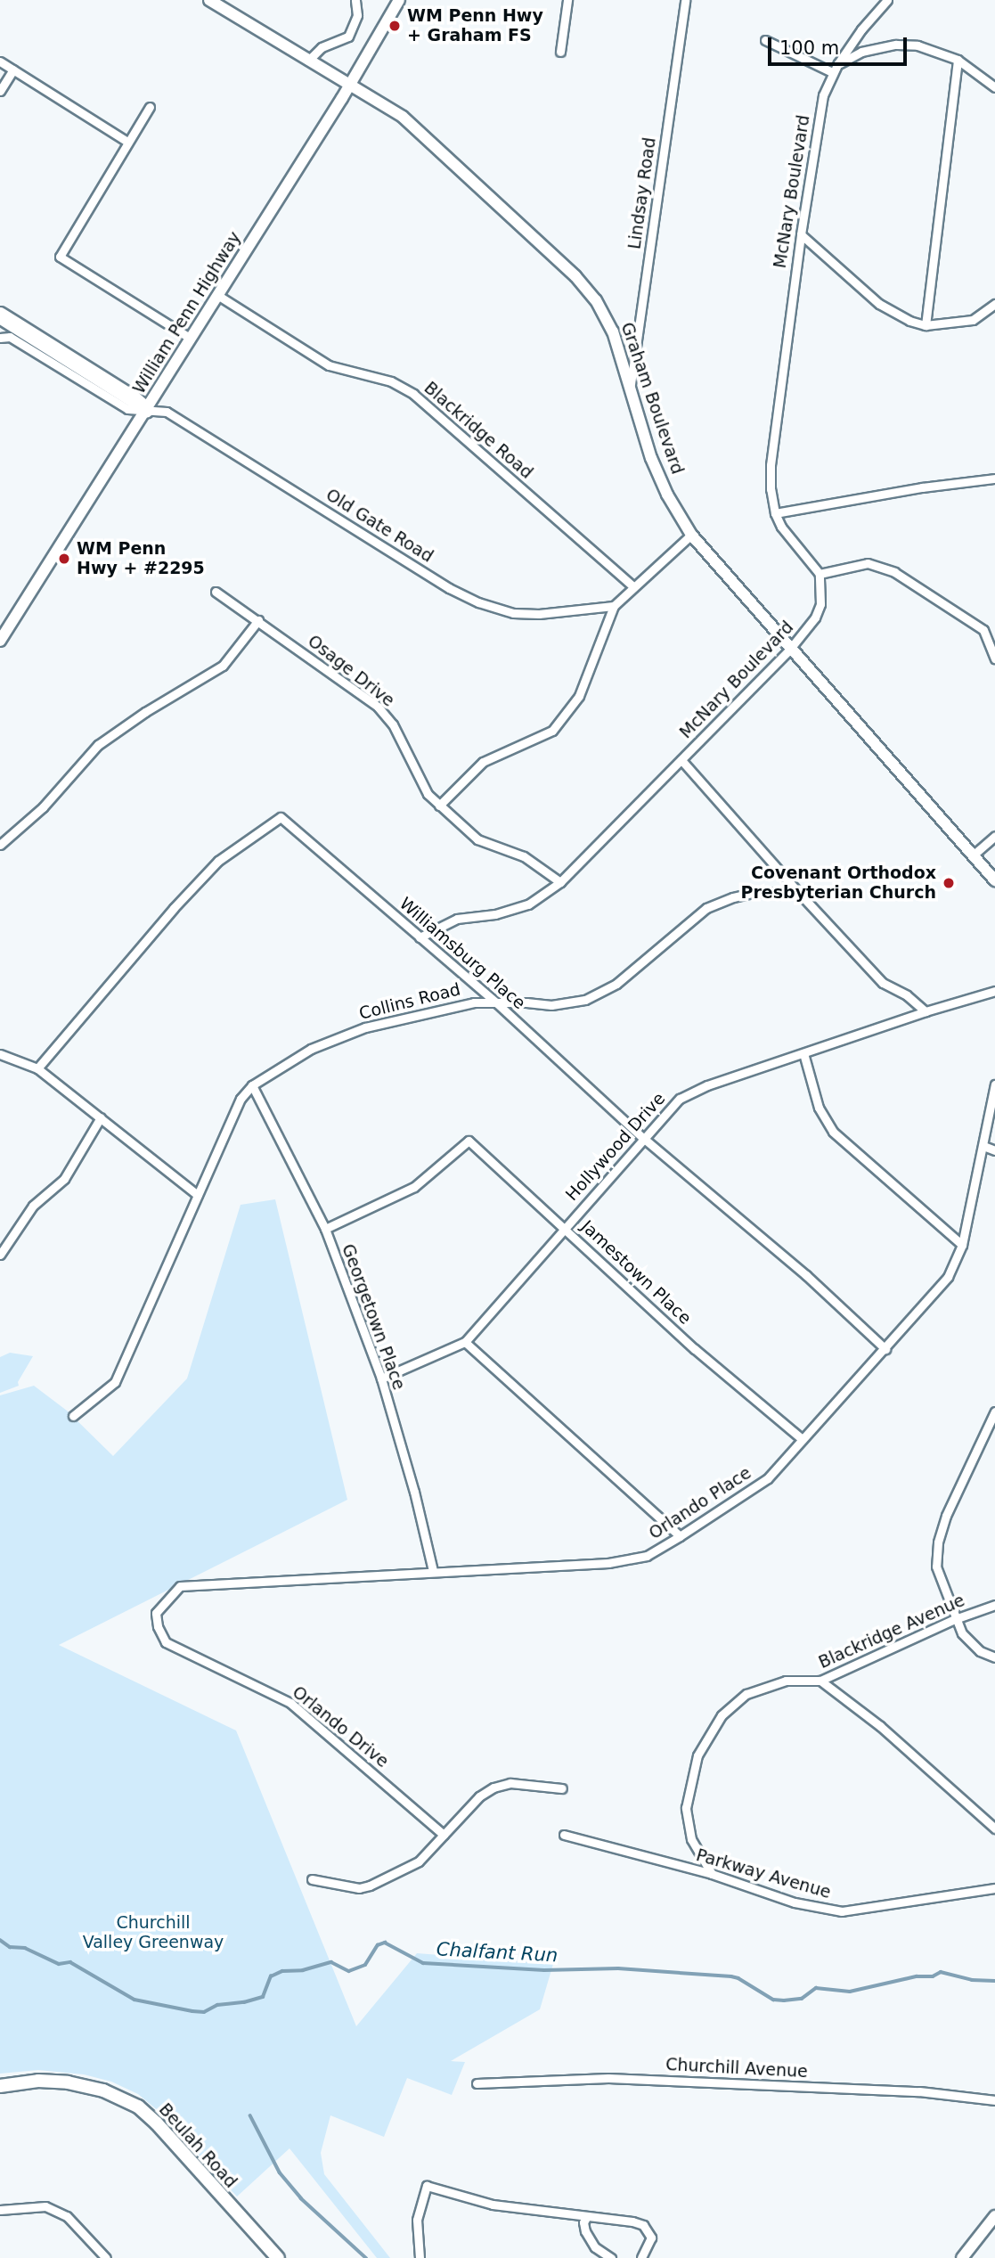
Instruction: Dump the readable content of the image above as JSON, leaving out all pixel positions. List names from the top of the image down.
{
  "streets": {
    "main road": ["Beulah Road"],
    "street": [
      "McNary Boulevard",
      "Lindsay Road",
      "William Penn Highway",
      "Graham Boulevard",
      "Blackridge Road",
      "Old Gate Road",
      "Osage Drive",
      "Williamsburg Place",
      "Collins Road",
      "Hollywood Drive",
      "Jamestown Place",
      "Georgetown Place",
      "Orlando Place",
      "Blackridge Avenue",
      "Orlando Drive",
      "Parkway Avenue",
      "Churchill Avenue"
    ]
  },
  "crossings": [
    ["McNary Boulevard", "Graham Boulevard"],
    ["McNary Boulevard", "Osage Drive"],
    ["McNary Boulevard", "Williamsburg Place"],
    ["Lindsay Road", "Graham Boulevard"],
    ["William Penn Highway", "Graham Boulevard"],
    ["William Penn Highway", "Blackridge Road"],
    ["William Penn Highway", "Old Gate Road"],
    ["Williamsburg Place", "Collins Road"],
    ["Williamsburg Place", "Hollywood Drive"],
    ["Williamsburg Place", "Orlando Place"],
    ["Collins Road", "Georgetown Place"],
    ["Hollywood Drive", "Jamestown Place"],
    ["Hollywood Drive", "Georgetown Place"],
    ["Jamestown Place", "Georgetown Place"],
    ["Jamestown Place", "Orlando Place"],
    ["Georgetown Place", "Orlando Place"],
    ["Orlando Place", "Orlando Drive"],
    ["Blackridge Avenue", "Parkway Avenue"]
  ],
  "water": ["Chalfant Run"],
  "parks": ["Churchill Valley Greenway"],
  "places": ["WM Penn Hwy + Graham FS", "WM Penn Hwy + #2295", "Covenant Orthodox Presbyterian Church"],
  "scale_bar": "100 m"
}
